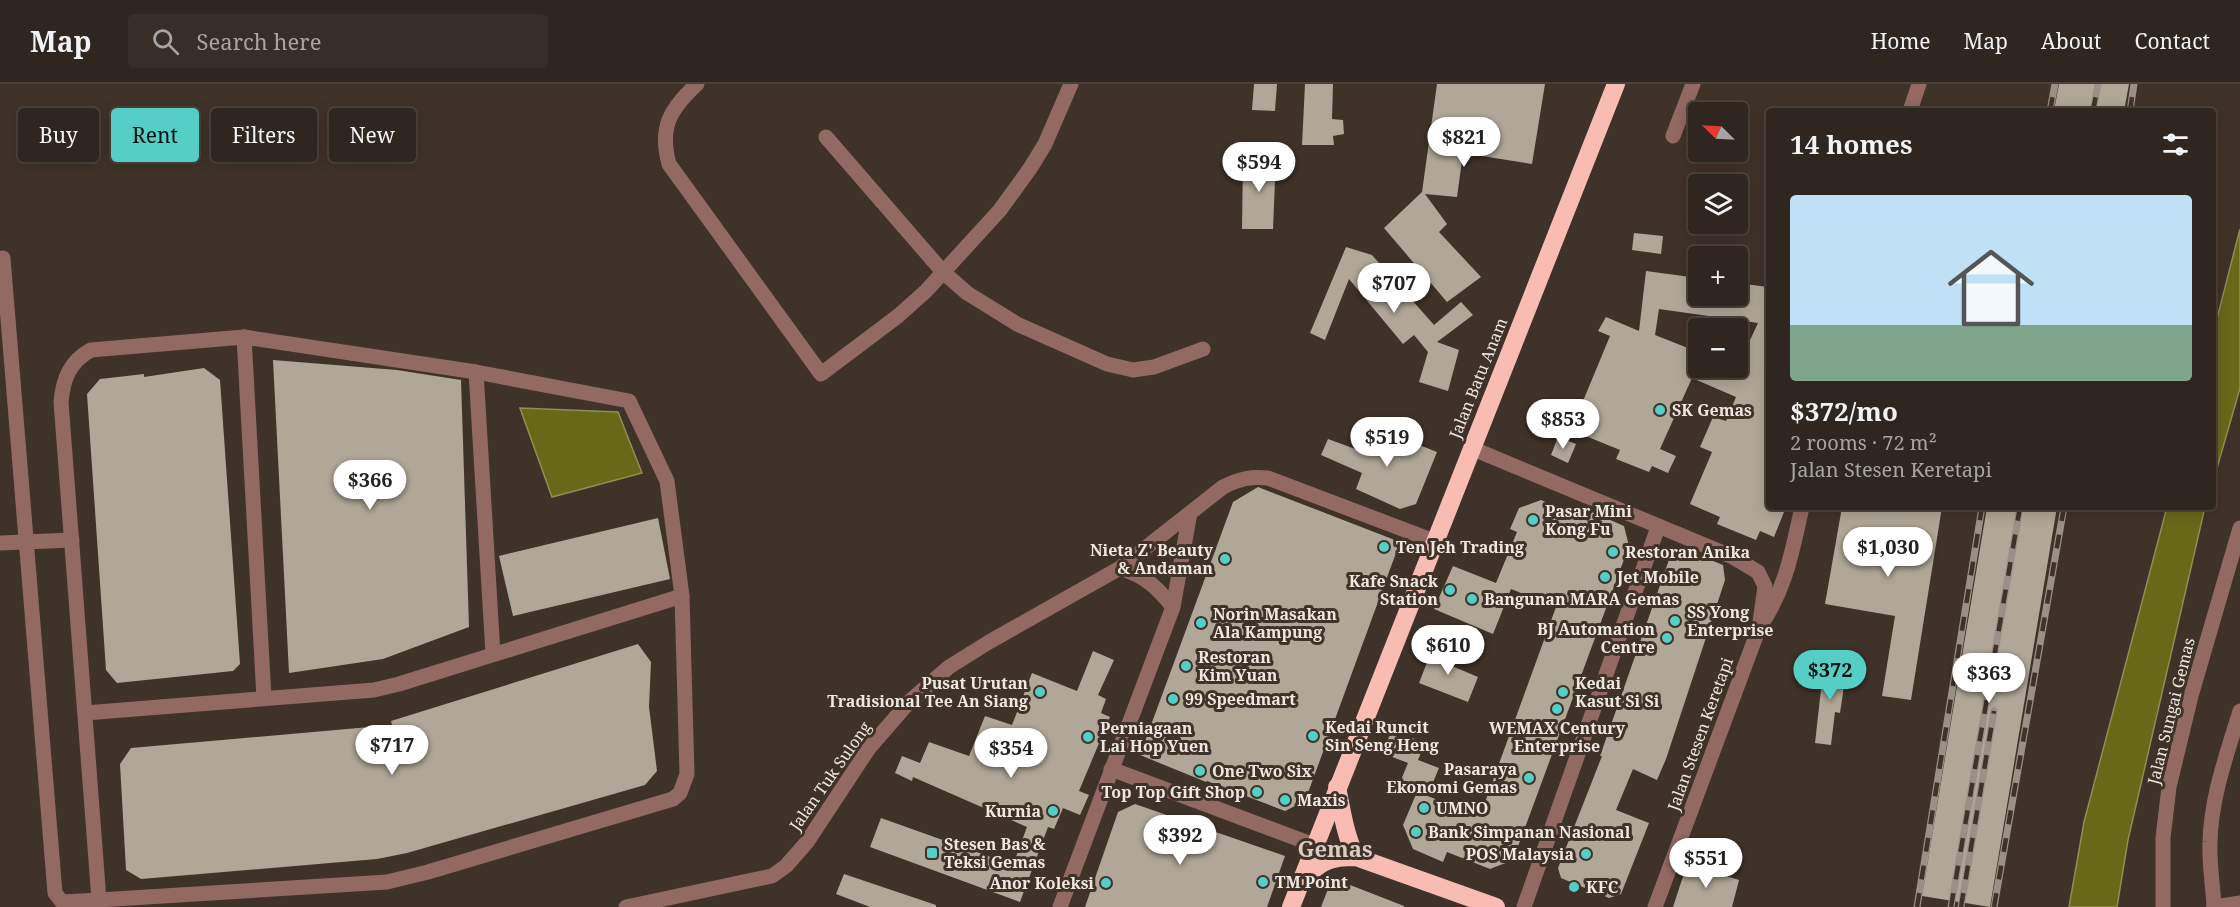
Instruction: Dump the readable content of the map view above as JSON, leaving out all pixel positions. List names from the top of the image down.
{
  "streets": {
    "highway": ["Jalan Batu Anam"],
    "street": ["Jalan Sungai Gemas", "Jalan Stesen Keretapi", "Jalan Tuk Sulong"]
  },
  "crossings": [
    ["Jalan Batu Anam", "Jalan Tuk Sulong"]
  ],
  "districts": ["Gemas"],
  "places": {
    "other": [
      "SK Gemas",
      "Pasar Mini Kong Fu",
      "Ten Jeh Trading",
      "Restoran Anika",
      "Nieta Z' Beauty & Andaman",
      "Jet Mobile",
      "Kafe Snack Station",
      "Bangunan MARA Gemas",
      "SS Yong Enterprise",
      "Norin Masakan Ala Kampung",
      "BJ Automation Centre",
      "Restoran Kim Yuan",
      "Pusat Urutan Tradisional Tee An Siang",
      "Kedai Kasut Si Si",
      "99 Speedmart",
      "WEMAX Century Enterprise",
      "Kedai Runcit Sin Seng Heng",
      "Perniagaan Lai Hop Yuen",
      "One Two Six",
      "Pasaraya Ekonomi Gemas",
      "Top Top Gift Shop",
      "Maxis",
      "UMNO",
      "Kurnia",
      "Bank Simpanan Nasional",
      "POS Malaysia",
      "TM Point",
      "Anor Koleksi",
      "KFC"
    ],
    "transit": ["Stesen Bas & Teksi Gemas"]
  },
  "north": "top left",
  "page": {
    "header": "Map",
    "search": "Search here",
    "nav": [
      "Home",
      "Map",
      "About",
      "Contact"
    ],
    "map_buttons": ["+", "−"],
    "chip": [
      "Buy",
      "Rent",
      "Filters",
      "New"
    ],
    "heading": "14 homes",
    "price": [
      "$821",
      "$594",
      "$707",
      "$853",
      "$519",
      "$366",
      "$1,030",
      "$610",
      "$372",
      "$363",
      "$717",
      "$354",
      "$392",
      "$551"
    ],
    "list": [
      {
        "name": "$372/mo",
        "note": "2 rooms · 72 m² · Jalan Stesen Keretapi"
      }
    ]
  }
}
